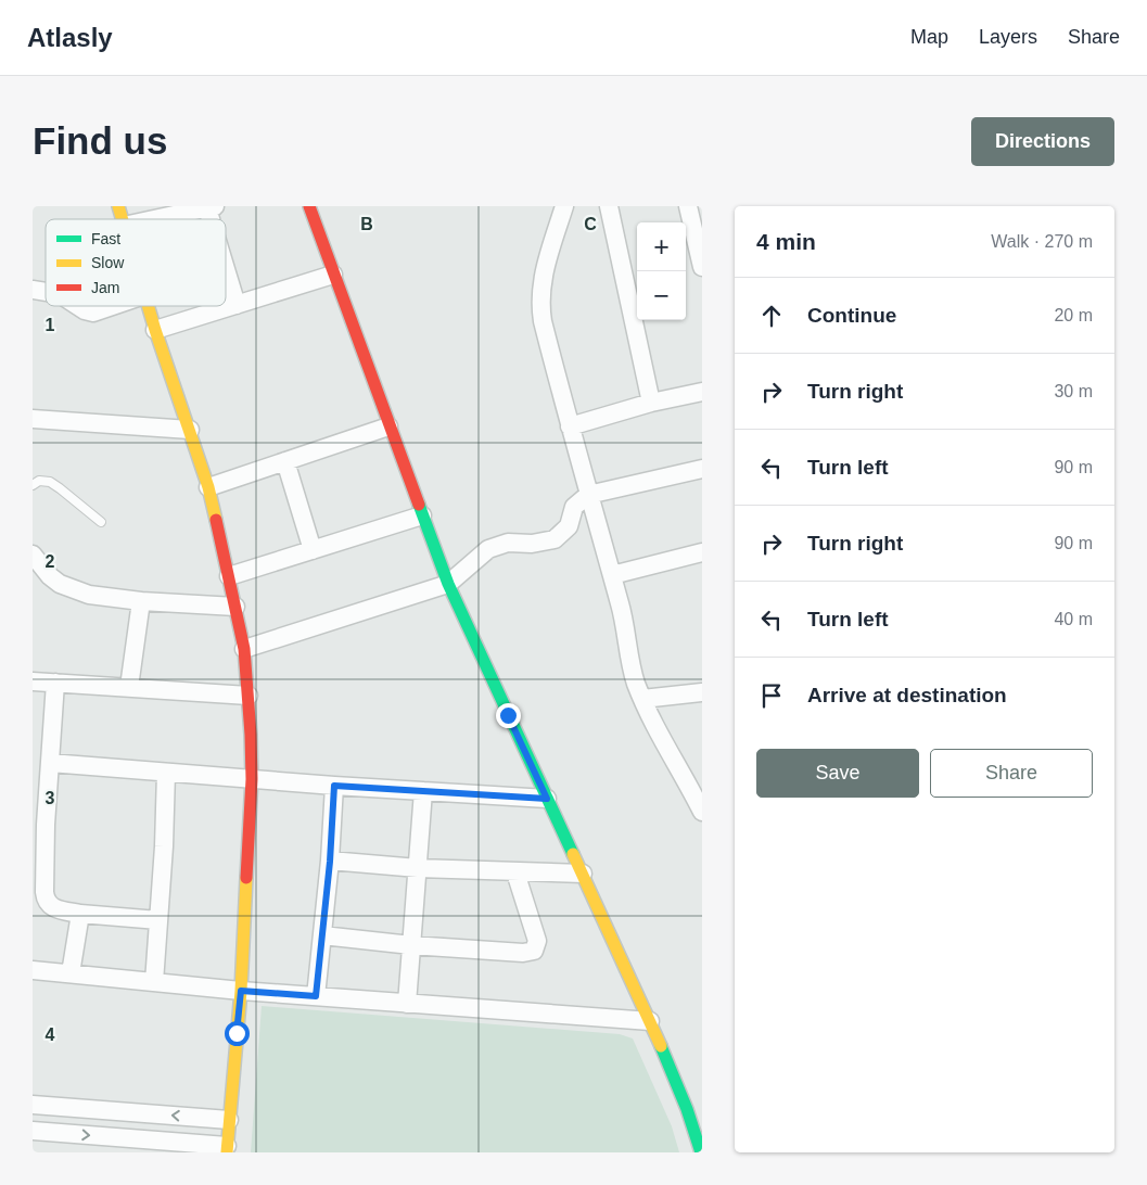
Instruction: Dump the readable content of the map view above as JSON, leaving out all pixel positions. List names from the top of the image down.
{
  "legend": ["Fast", "Slow", "Jam"],
  "page": {
    "header": "Atlasly",
    "nav": ["Map", "Layers", "Share"],
    "buttons": [
      "Directions",
      ["Save", "Share"]
    ],
    "title": "Find us",
    "heading": ["4 min", "Walk · 270 m"],
    "map_buttons": ["+", "−"],
    "list": [
      ["Continue", "20 m"],
      ["Turn right", "30 m"],
      ["Turn left", "90 m"],
      ["Turn right", "90 m"],
      ["Turn left", "40 m"],
      "Arrive at destination"
    ]
  },
  "grid": {
    "columns": ["B", "C"],
    "rows": [
      "1",
      "2",
      "3",
      "4"
    ]
  }
}
